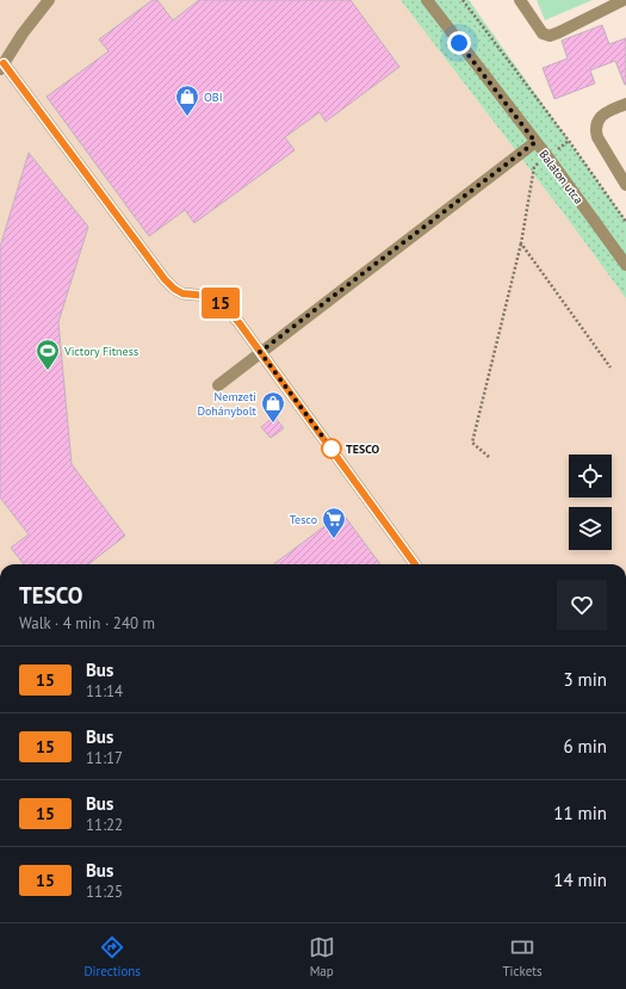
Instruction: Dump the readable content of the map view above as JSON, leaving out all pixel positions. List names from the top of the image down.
{
  "streets": {
    "street": ["Balaton utca"]
  },
  "places": {
    "shop": ["OBI", "Nemzeti Dohánybolt"],
    "sports": ["Victory Fitness"],
    "other": ["TESCO"],
    "supermarket": ["Tesco"]
  },
  "lines": ["bus line 15"],
  "page": {
    "on_map": "15",
    "heading": ["TESCO", "Walk · 4 min · 240 m"],
    "list": [
      {
        "mark": "15",
        "name": "Bus",
        "note": "11:14",
        "value": "3 min"
      },
      {
        "mark": "15",
        "name": "Bus",
        "note": "11:17",
        "value": "6 min"
      },
      {
        "mark": "15",
        "name": "Bus",
        "note": "11:22",
        "value": "11 min"
      },
      {
        "mark": "15",
        "name": "Bus",
        "note": "11:25",
        "value": "14 min"
      }
    ],
    "tabs": ["Directions", "Map", "Tickets"]
  }
}
